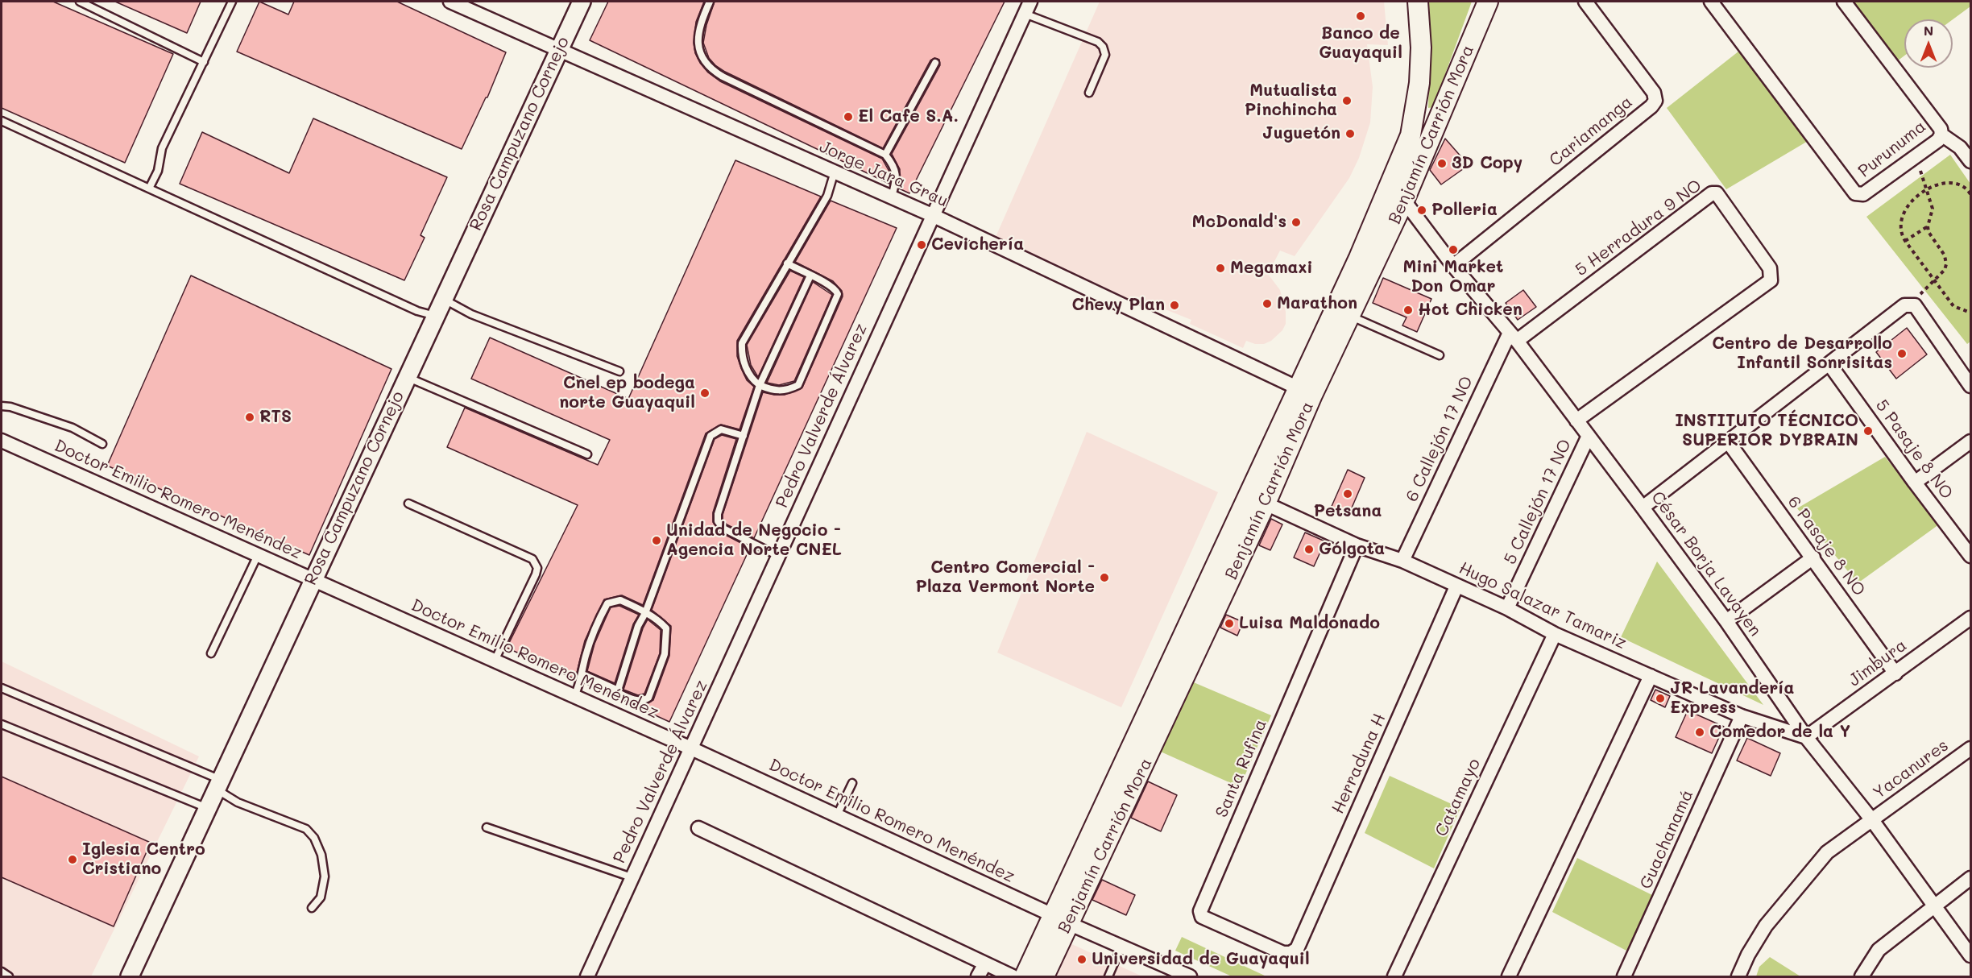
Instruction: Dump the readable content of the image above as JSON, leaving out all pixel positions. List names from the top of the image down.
{
  "streets": {
    "main road": ["Benjamín Carrión Mora"],
    "street": [
      "Cariamanga",
      "Rosa Campuzano Cornejo",
      "Purunuma",
      "Jorge Jara Grau",
      "5 Herradura 9 NO",
      "Pedro Valverde Álvarez",
      "6 Callejón 17 NO",
      "5 Pasaje 8 NO",
      "Doctor Emilio Romero Menéndez",
      "5 Callejón 17 NO",
      "6 Pasaje 8 NO",
      "César Borja Lavayen",
      "Hugo Salazar Tamariz",
      "Jimbura",
      "Herraduna H",
      "Santa Rufina",
      "Yacanures",
      "Catamayo",
      "Guachanamá"
    ]
  },
  "crossings": [
    ["Cariamanga", "César Borja Lavayen"],
    ["Rosa Campuzano Cornejo", "Jorge Jara Grau"],
    ["Rosa Campuzano Cornejo", "Doctor Emilio Romero Menéndez"],
    ["Benjamín Carrión Mora", "Jorge Jara Grau"],
    ["Benjamín Carrión Mora", "Doctor Emilio Romero Menéndez"],
    ["Benjamín Carrión Mora", "César Borja Lavayen"],
    ["Benjamín Carrión Mora", "Hugo Salazar Tamariz"],
    ["Jorge Jara Grau", "Pedro Valverde Álvarez"],
    ["5 Herradura 9 NO", "6 Callejón 17 NO"],
    ["5 Herradura 9 NO", "César Borja Lavayen"],
    ["Pedro Valverde Álvarez", "Doctor Emilio Romero Menéndez"],
    ["6 Callejón 17 NO", "César Borja Lavayen"],
    ["6 Callejón 17 NO", "Hugo Salazar Tamariz"],
    ["5 Callejón 17 NO", "César Borja Lavayen"],
    ["5 Callejón 17 NO", "Hugo Salazar Tamariz"],
    ["6 Pasaje 8 NO", "Jimbura"],
    ["César Borja Lavayen", "Hugo Salazar Tamariz"],
    ["César Borja Lavayen", "Jimbura"],
    ["César Borja Lavayen", "Yacanures"],
    ["Hugo Salazar Tamariz", "Jimbura"],
    ["Hugo Salazar Tamariz", "Herraduna H"],
    ["Hugo Salazar Tamariz", "Santa Rufina"],
    ["Hugo Salazar Tamariz", "Catamayo"],
    ["Hugo Salazar Tamariz", "Guachanamá"],
    ["Herraduna H", "Santa Rufina"]
  ],
  "places": [
    "Banco de Guayaquil",
    "Mutualista Pinchincha",
    "El Cafe S.A.",
    "Juguetón",
    "3D Copy",
    "Polleria",
    "McDonald's",
    "Cevichería",
    "Mini Market Don Omar",
    "Megamaxi",
    "Marathon",
    "Chevy Plan",
    "Hot Chicken",
    "Centro de Desarrollo Infantil Sonrisitas",
    "Cnel ep bodega norte Guayaquil",
    "RTS",
    "INSTITUTO TÉCNICO SUPERIOR DYBRAIN",
    "Petsana",
    "Unidad de Negocio - Agencia Norte CNEL",
    "Gólgota",
    "Centro Comercial - Plaza Vermont Norte",
    "Luisa Maldonado",
    "JR Lavandería Express",
    "Comedor de la Y",
    "Iglesia Centro Cristiano",
    "Universidad de Guayaquil"
  ],
  "north": "top"
}
